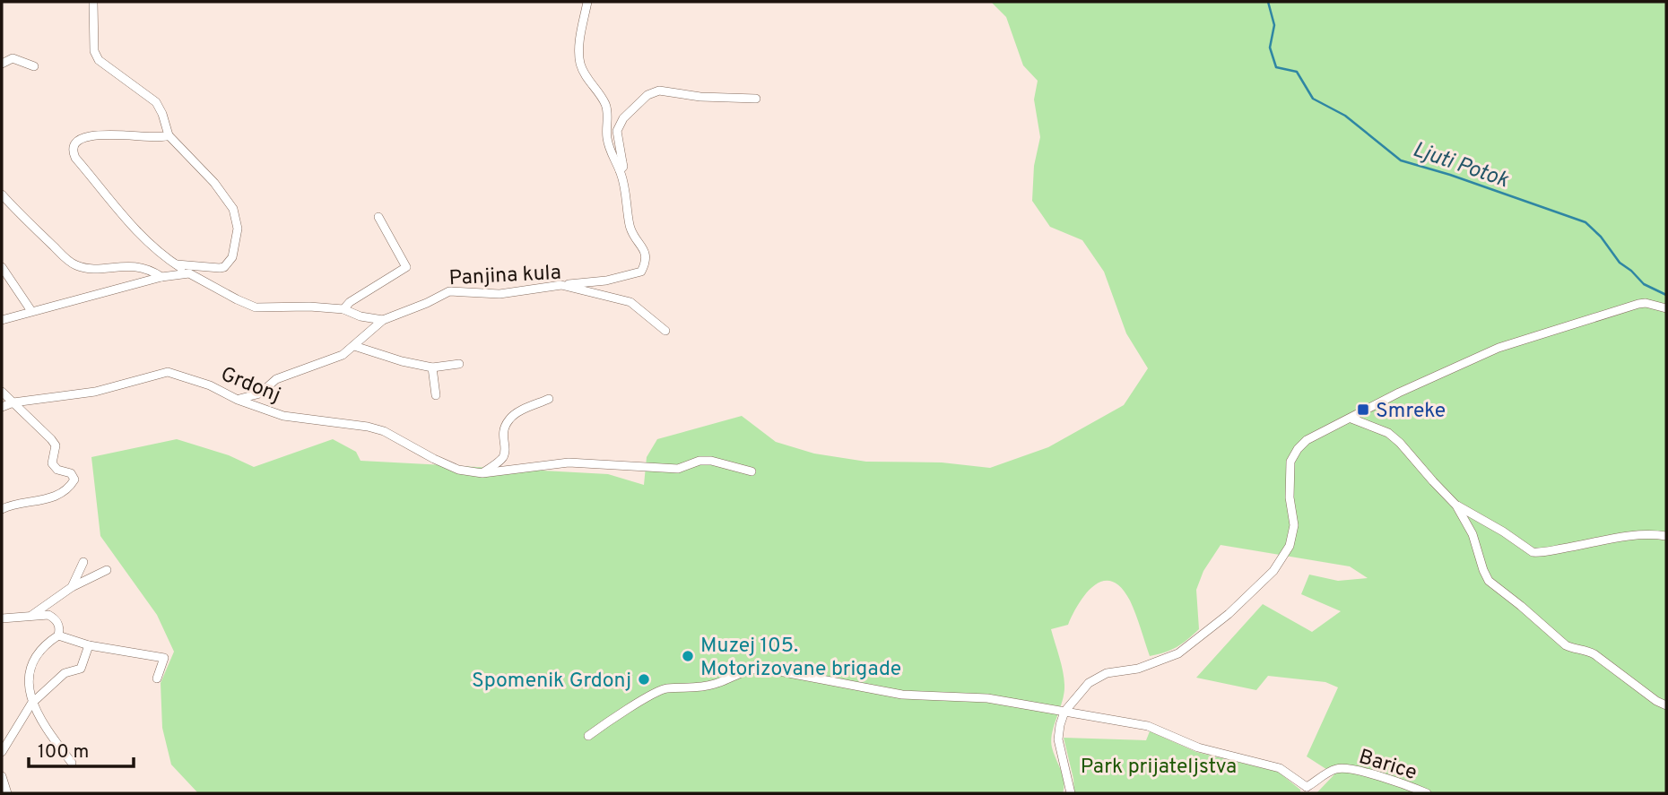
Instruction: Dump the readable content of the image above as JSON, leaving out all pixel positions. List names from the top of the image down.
{
  "streets": {
    "street": ["Panjina kula", "Grdonj", "Barice"]
  },
  "water": ["Ljuti Potok"],
  "parks": ["Park prijateljstva"],
  "places": {
    "transit": ["Smreke"],
    "other": ["Muzej 105. Motorizovane brigade", "Spomenik Grdonj"]
  },
  "scale_bar": "100 m"
}
